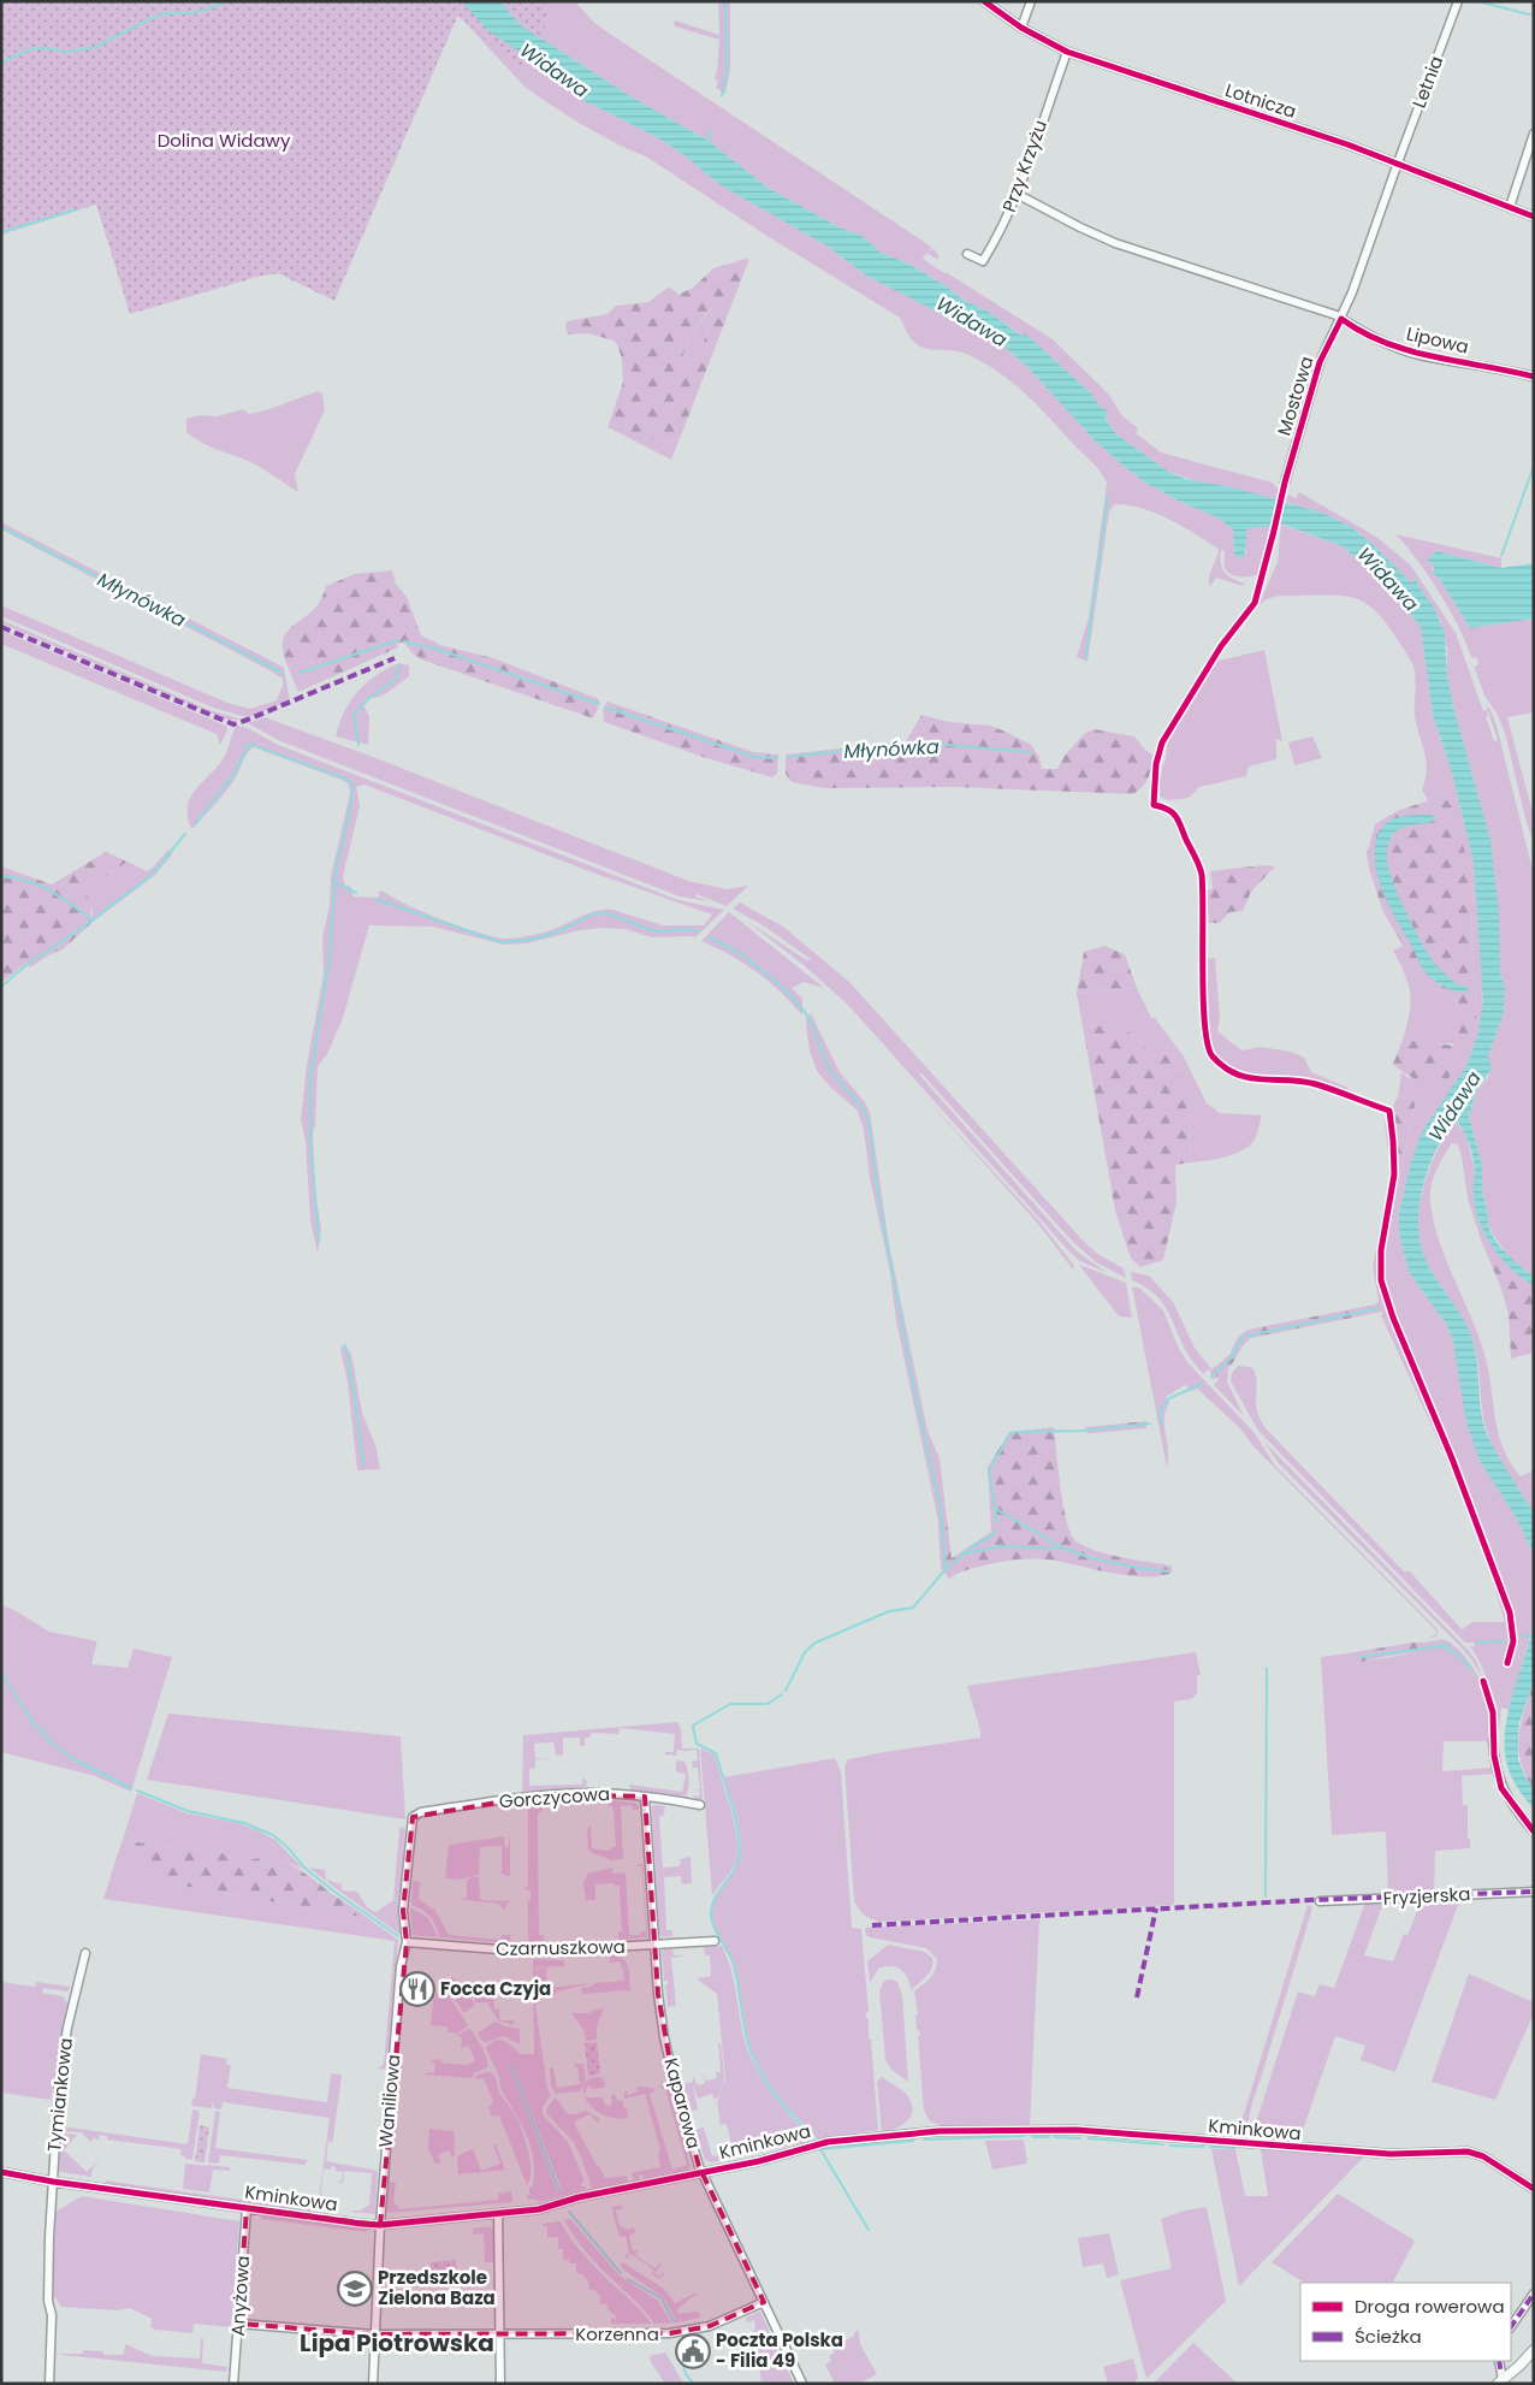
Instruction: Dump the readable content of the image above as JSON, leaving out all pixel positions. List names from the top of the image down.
{
  "streets": {
    "street": [
      "Letnia",
      "Lotnicza",
      "Przy Krzyżu",
      "Lipowa",
      "Mostowa",
      "Gorczycowa",
      "Fryzjerska",
      "Czarnuszkowa",
      "Tymiankowa",
      "Waniliowa",
      "Kaparowa",
      "Kminkowa",
      "Anyżowa",
      "Korzenna"
    ]
  },
  "crossings": [
    ["Letnia", "Lotnicza"],
    ["Letnia", "Mostowa"],
    ["Lotnicza", "Przy Krzyżu"],
    ["Lotnicza", "Mostowa"],
    ["Przy Krzyżu", "Lipowa"],
    ["Lipowa", "Mostowa"],
    ["Gorczycowa", "Waniliowa"],
    ["Gorczycowa", "Kaparowa"],
    ["Czarnuszkowa", "Waniliowa"],
    ["Czarnuszkowa", "Kaparowa"],
    ["Tymiankowa", "Kminkowa"],
    ["Waniliowa", "Kminkowa"],
    ["Waniliowa", "Korzenna"],
    ["Kaparowa", "Kminkowa"],
    ["Kaparowa", "Korzenna"],
    ["Kminkowa", "Anyżowa"],
    ["Anyżowa", "Korzenna"]
  ],
  "districts": ["Lipa Piotrowska"],
  "water": ["Widawa", "Młynówka"],
  "parks": ["Dolina Widawy"],
  "places": {
    "restaurant": ["Focca Czyja"],
    "school or university": ["Przedszkole Zielona Baza"],
    "public building": ["Poczta Polska - Filia 49"]
  },
  "legend": ["Droga rowerowa", "Ścieżka"]
}
